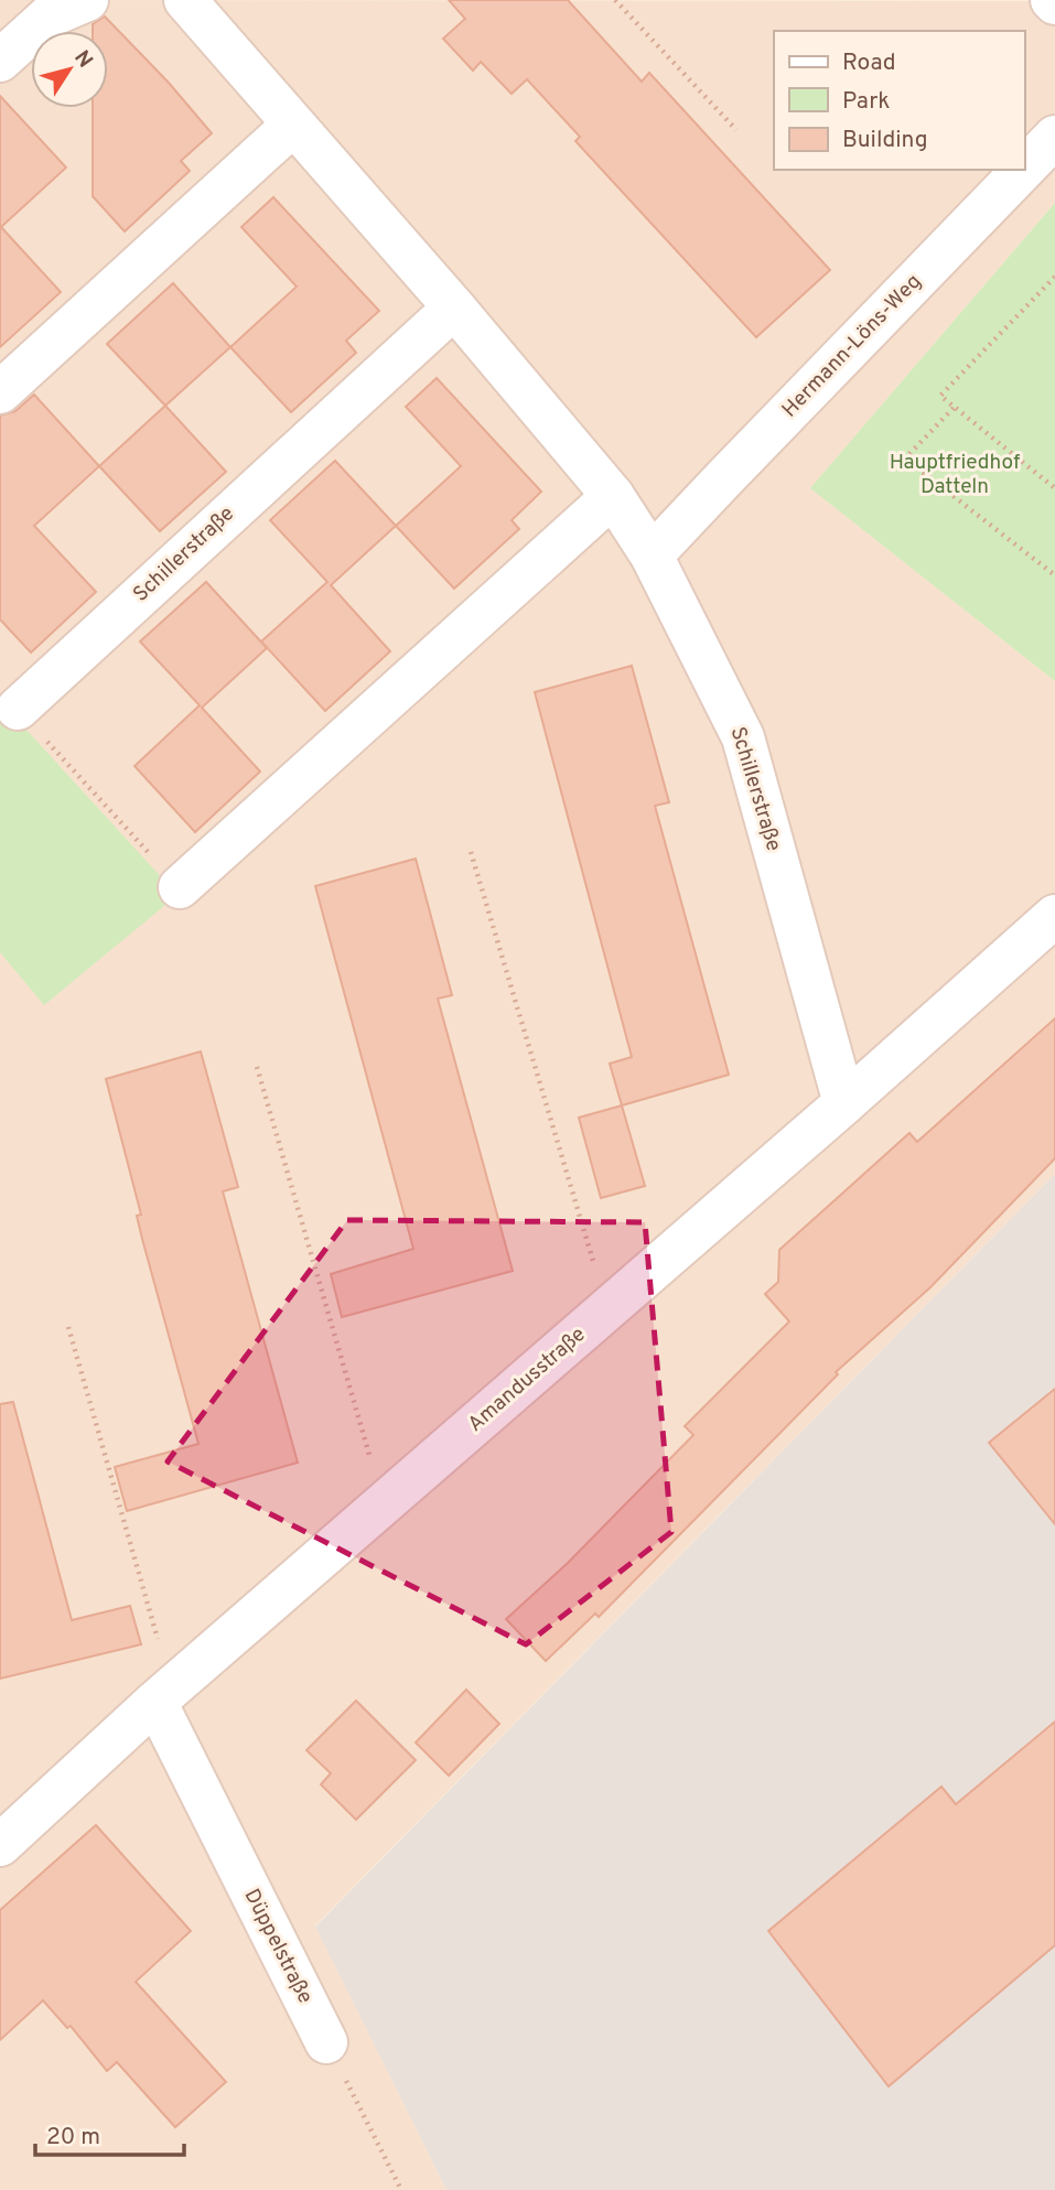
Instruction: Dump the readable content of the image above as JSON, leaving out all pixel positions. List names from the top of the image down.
{
  "streets": {
    "street": [
      "Hermann-Löns-Weg",
      "Schillerstraße",
      "Amandusstraße",
      "Düppelstraße"
    ]
  },
  "crossings": [
    ["Hermann-Löns-Weg", "Schillerstraße"],
    ["Schillerstraße", "Amandusstraße"],
    ["Amandusstraße", "Düppelstraße"]
  ],
  "parks": ["Hauptfriedhof Datteln"],
  "legend": ["Road", "Park", "Building"],
  "scale_bar": "20 m",
  "north": "top right"
}
